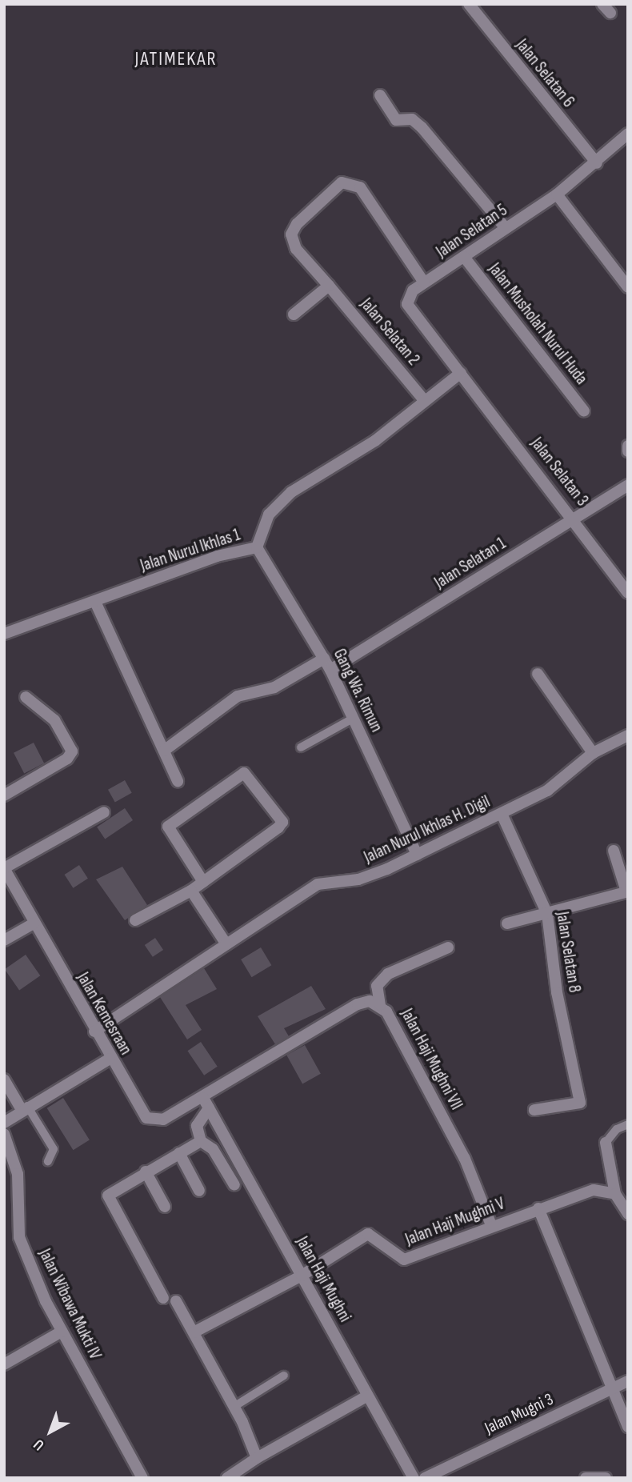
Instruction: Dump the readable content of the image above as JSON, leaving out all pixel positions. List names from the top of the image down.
{
  "streets": {
    "street": [
      "Jalan Selatan 6",
      "Jalan Selatan 5",
      "Jalan Musholah Nurul Huda",
      "Jalan Selatan 2",
      "Jalan Selatan 3",
      "Jalan Nurul Ikhlas 1",
      "Jalan Selatan 1",
      "Gang Wa. Rimun",
      "Jalan Nurul Ikhlas H. Digil",
      "Jalan Selatan 8",
      "Jalan Kemesraan",
      "Jalan Haji Mughni VII",
      "Jalan Haji Mughni V",
      "Jalan Haji Mughni",
      "Jalan Wibawa Mukti IV",
      "Jalan Mugni 3"
    ]
  },
  "crossings": [
    ["Jalan Selatan 6", "Jalan Selatan 5"],
    ["Jalan Selatan 5", "Jalan Musholah Nurul Huda"],
    ["Jalan Selatan 5", "Jalan Selatan 2"],
    ["Jalan Selatan 5", "Jalan Selatan 3"],
    ["Jalan Selatan 5", "Jalan Nurul Ikhlas 1"],
    ["Jalan Selatan 2", "Jalan Nurul Ikhlas 1"],
    ["Jalan Selatan 3", "Jalan Nurul Ikhlas 1"],
    ["Jalan Selatan 3", "Jalan Selatan 1"],
    ["Jalan Nurul Ikhlas 1", "Gang Wa. Rimun"],
    ["Jalan Selatan 1", "Gang Wa. Rimun"],
    ["Gang Wa. Rimun", "Jalan Nurul Ikhlas H. Digil"],
    ["Jalan Nurul Ikhlas H. Digil", "Jalan Selatan 8"],
    ["Jalan Nurul Ikhlas H. Digil", "Jalan Kemesraan"],
    ["Jalan Kemesraan", "Jalan Haji Mughni VII"],
    ["Jalan Kemesraan", "Jalan Haji Mughni"],
    ["Jalan Haji Mughni VII", "Jalan Haji Mughni V"],
    ["Jalan Haji Mughni VII", "Jalan Haji Mughni"],
    ["Jalan Haji Mughni V", "Jalan Haji Mughni"]
  ],
  "districts": ["JATIMEKAR"],
  "north": "bottom left"
}
